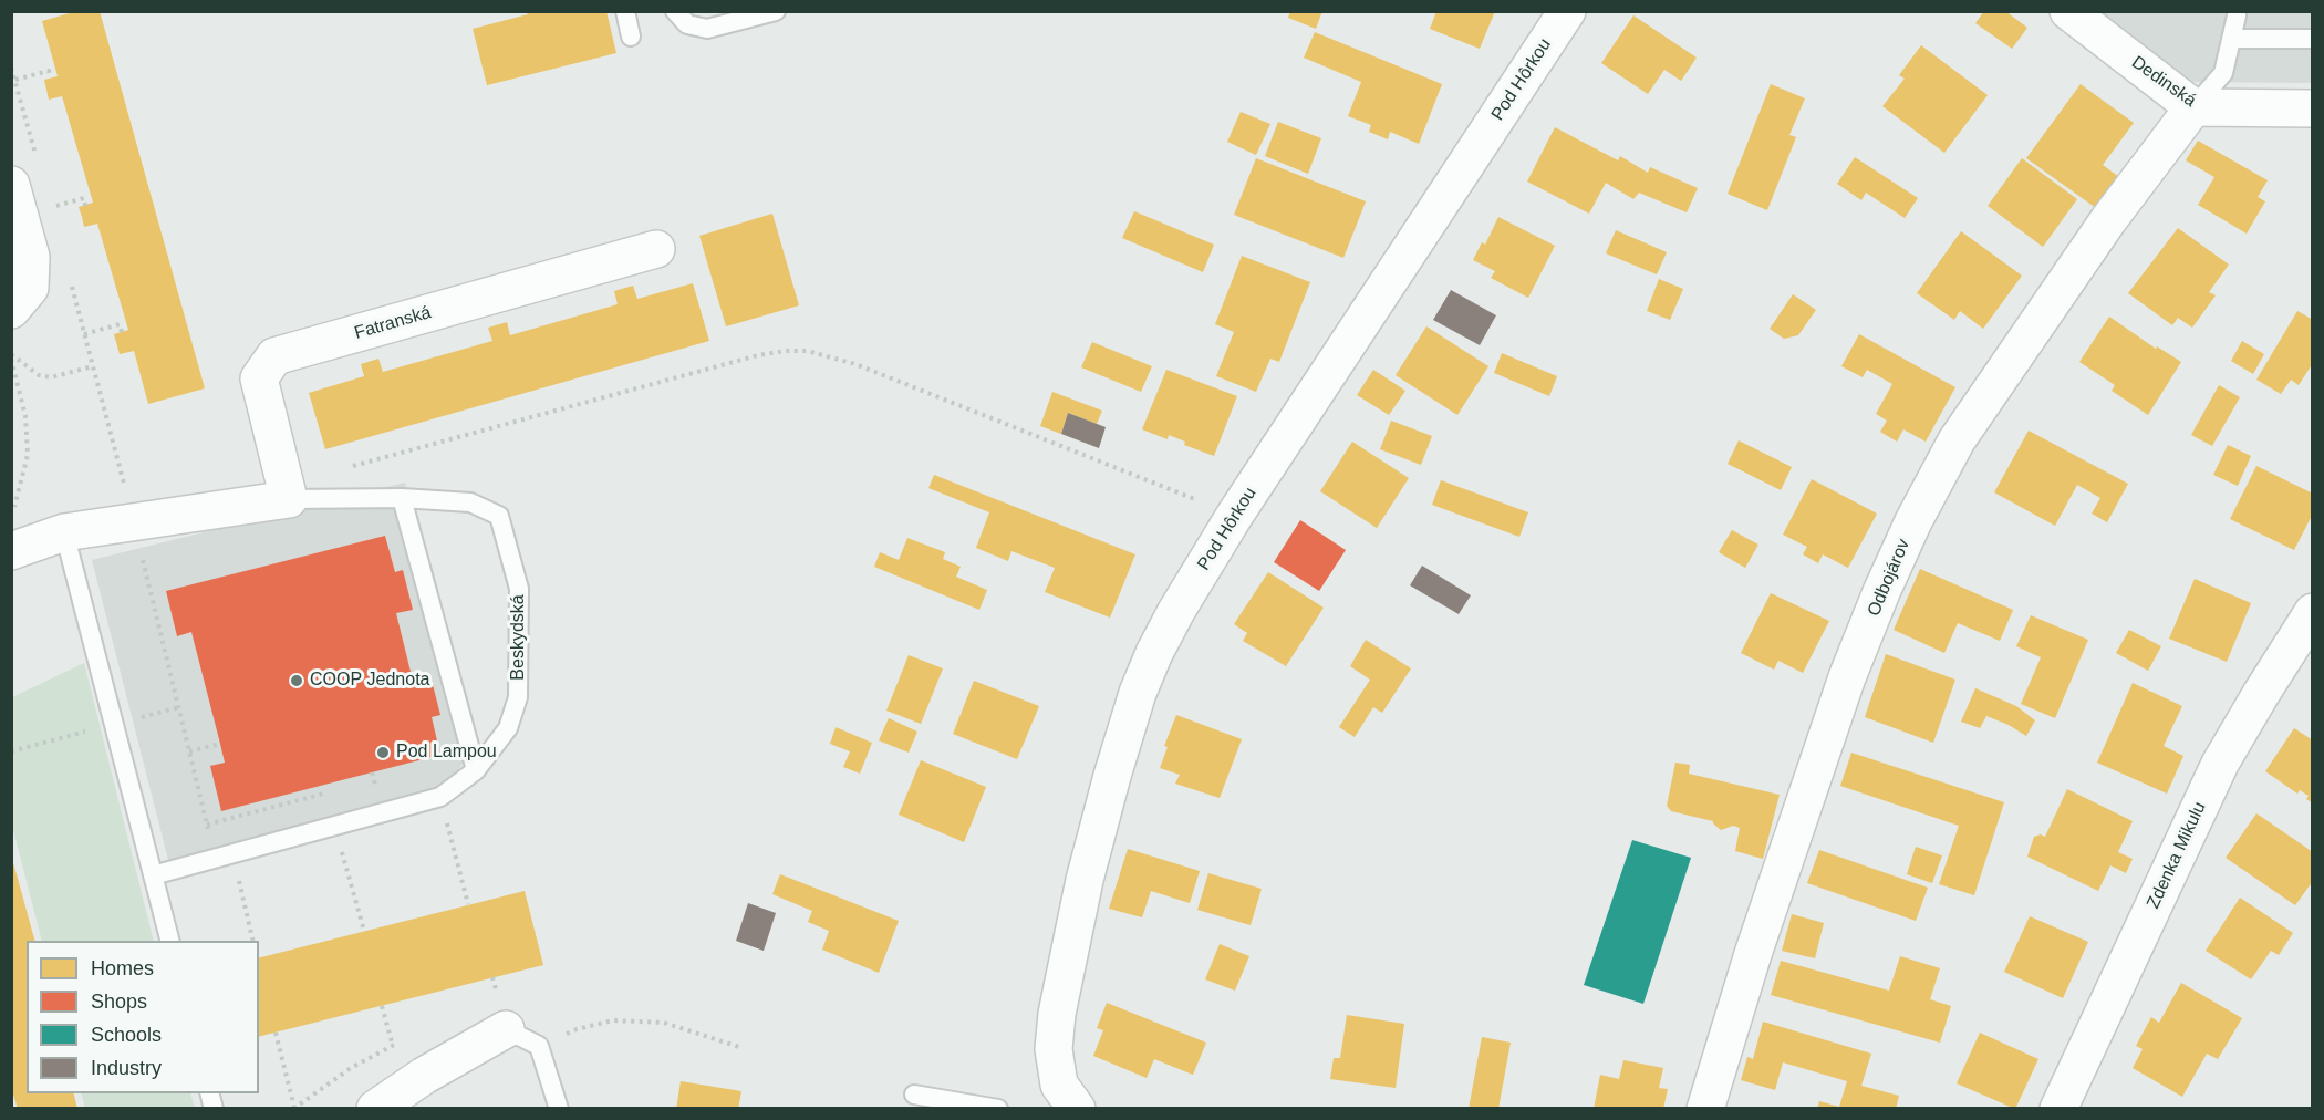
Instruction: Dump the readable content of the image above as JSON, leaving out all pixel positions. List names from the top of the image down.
{
  "streets": {
    "street": [
      "Pod Hôrkou",
      "Dedinská",
      "Fatranská",
      "Odbojárov",
      "Beskydská",
      "Zdenka Mikulu"
    ]
  },
  "crossings": [
    ["Dedinská", "Odbojárov"],
    ["Fatranská", "Beskydská"]
  ],
  "places": ["COOP Jednota", "Pod Lampou"],
  "legend": [
    "Homes",
    "Shops",
    "Schools",
    "Industry"
  ]
}
